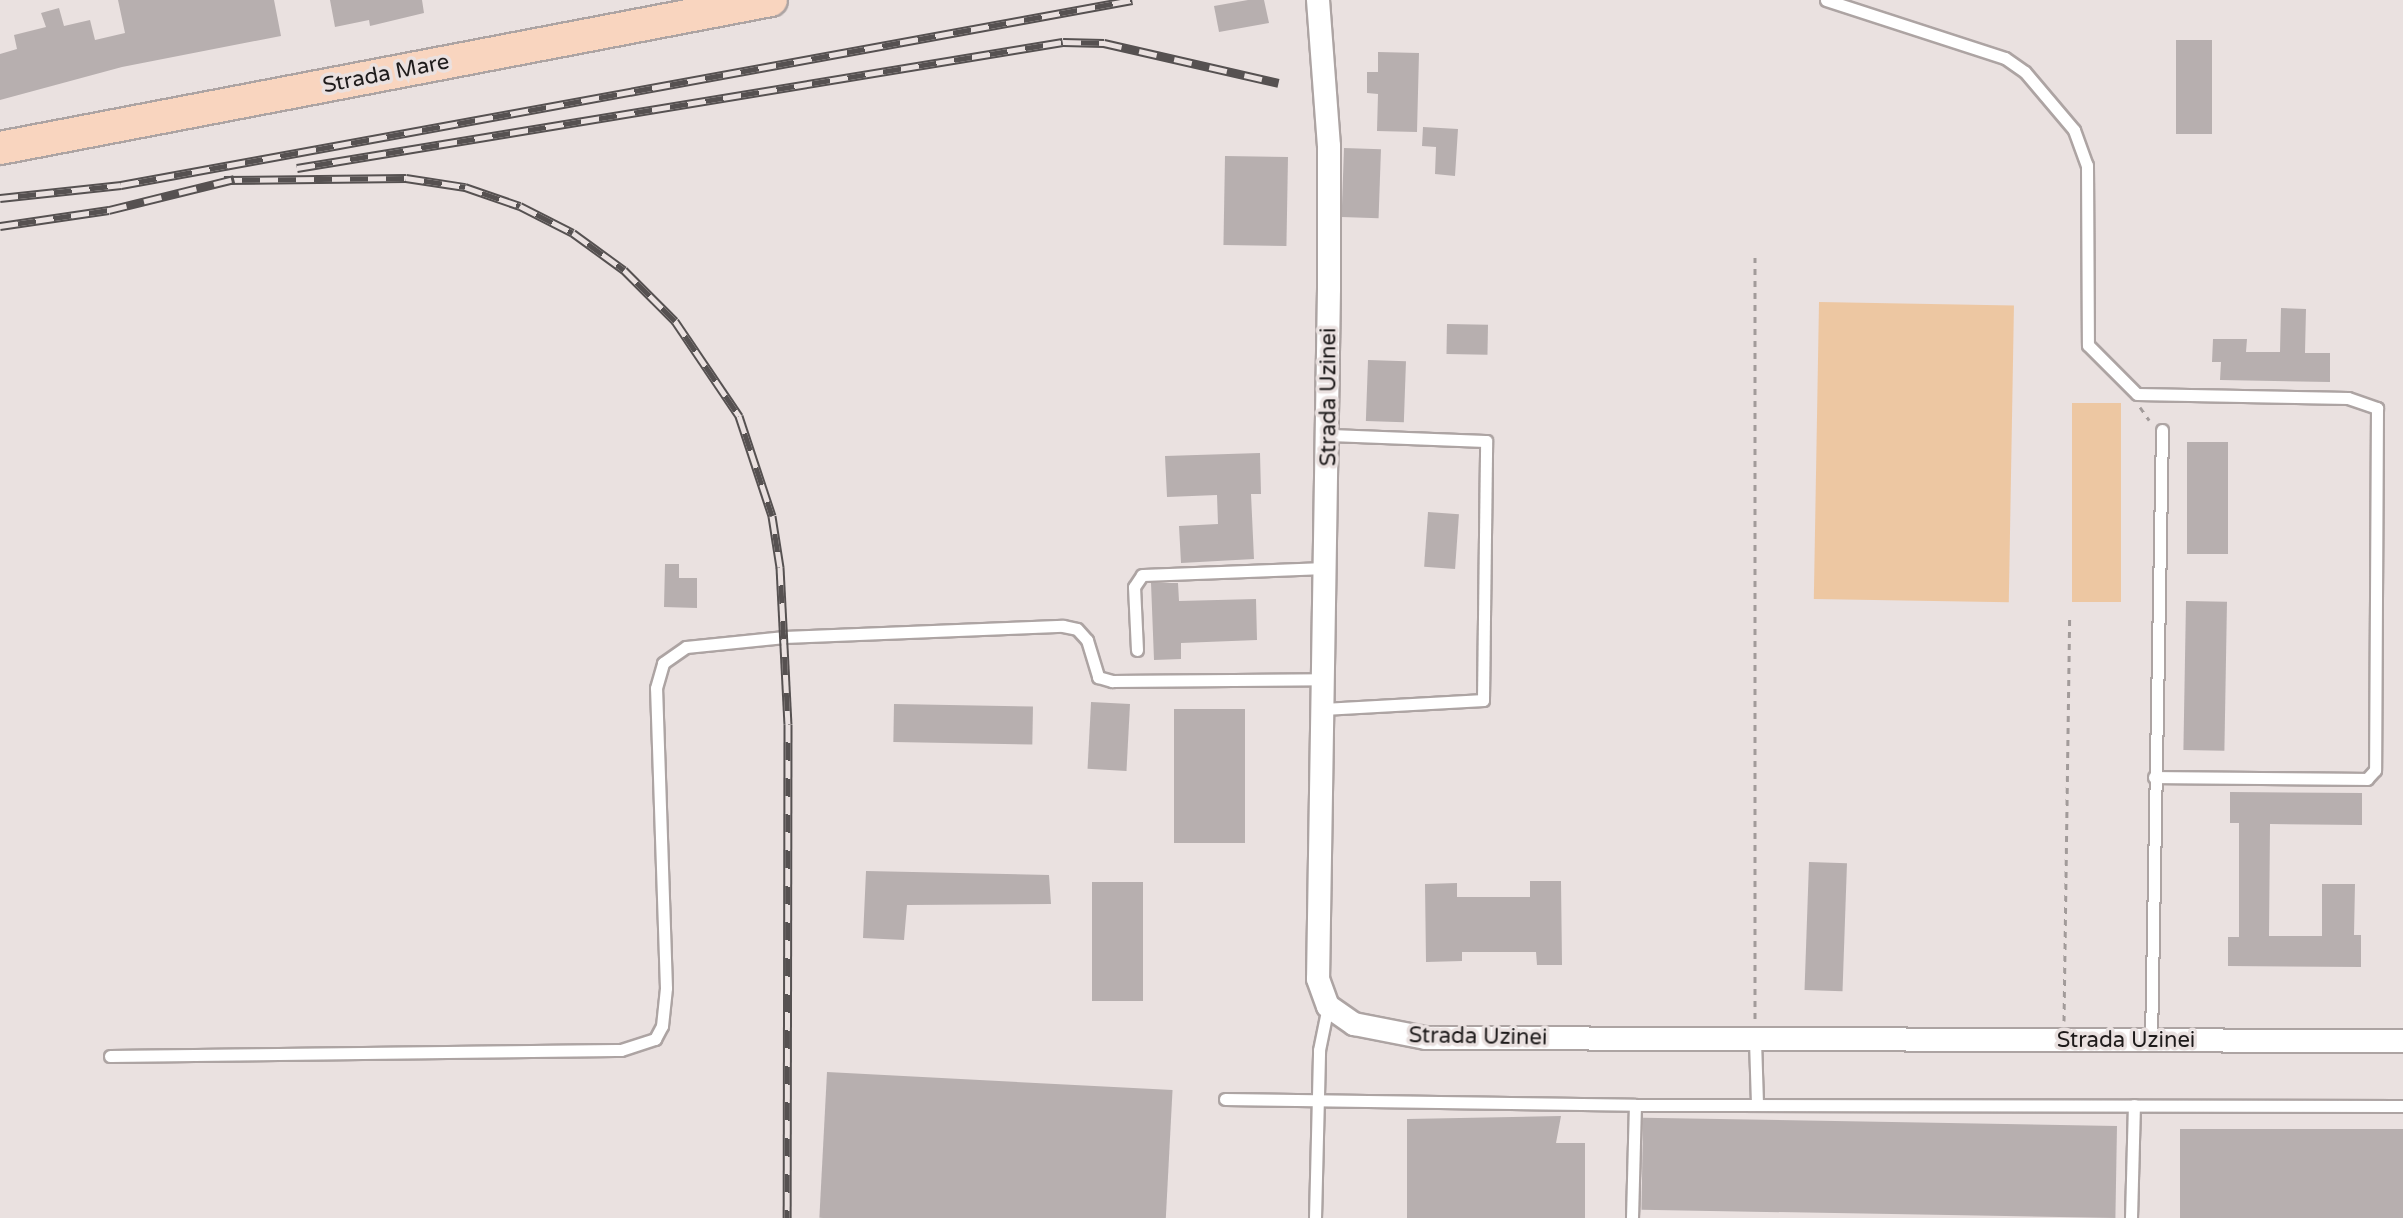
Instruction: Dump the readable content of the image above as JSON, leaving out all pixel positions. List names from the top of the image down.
{
  "streets": {
    "main road": ["Strada Mare"],
    "street": ["Strada Uzinei"]
  }
}
